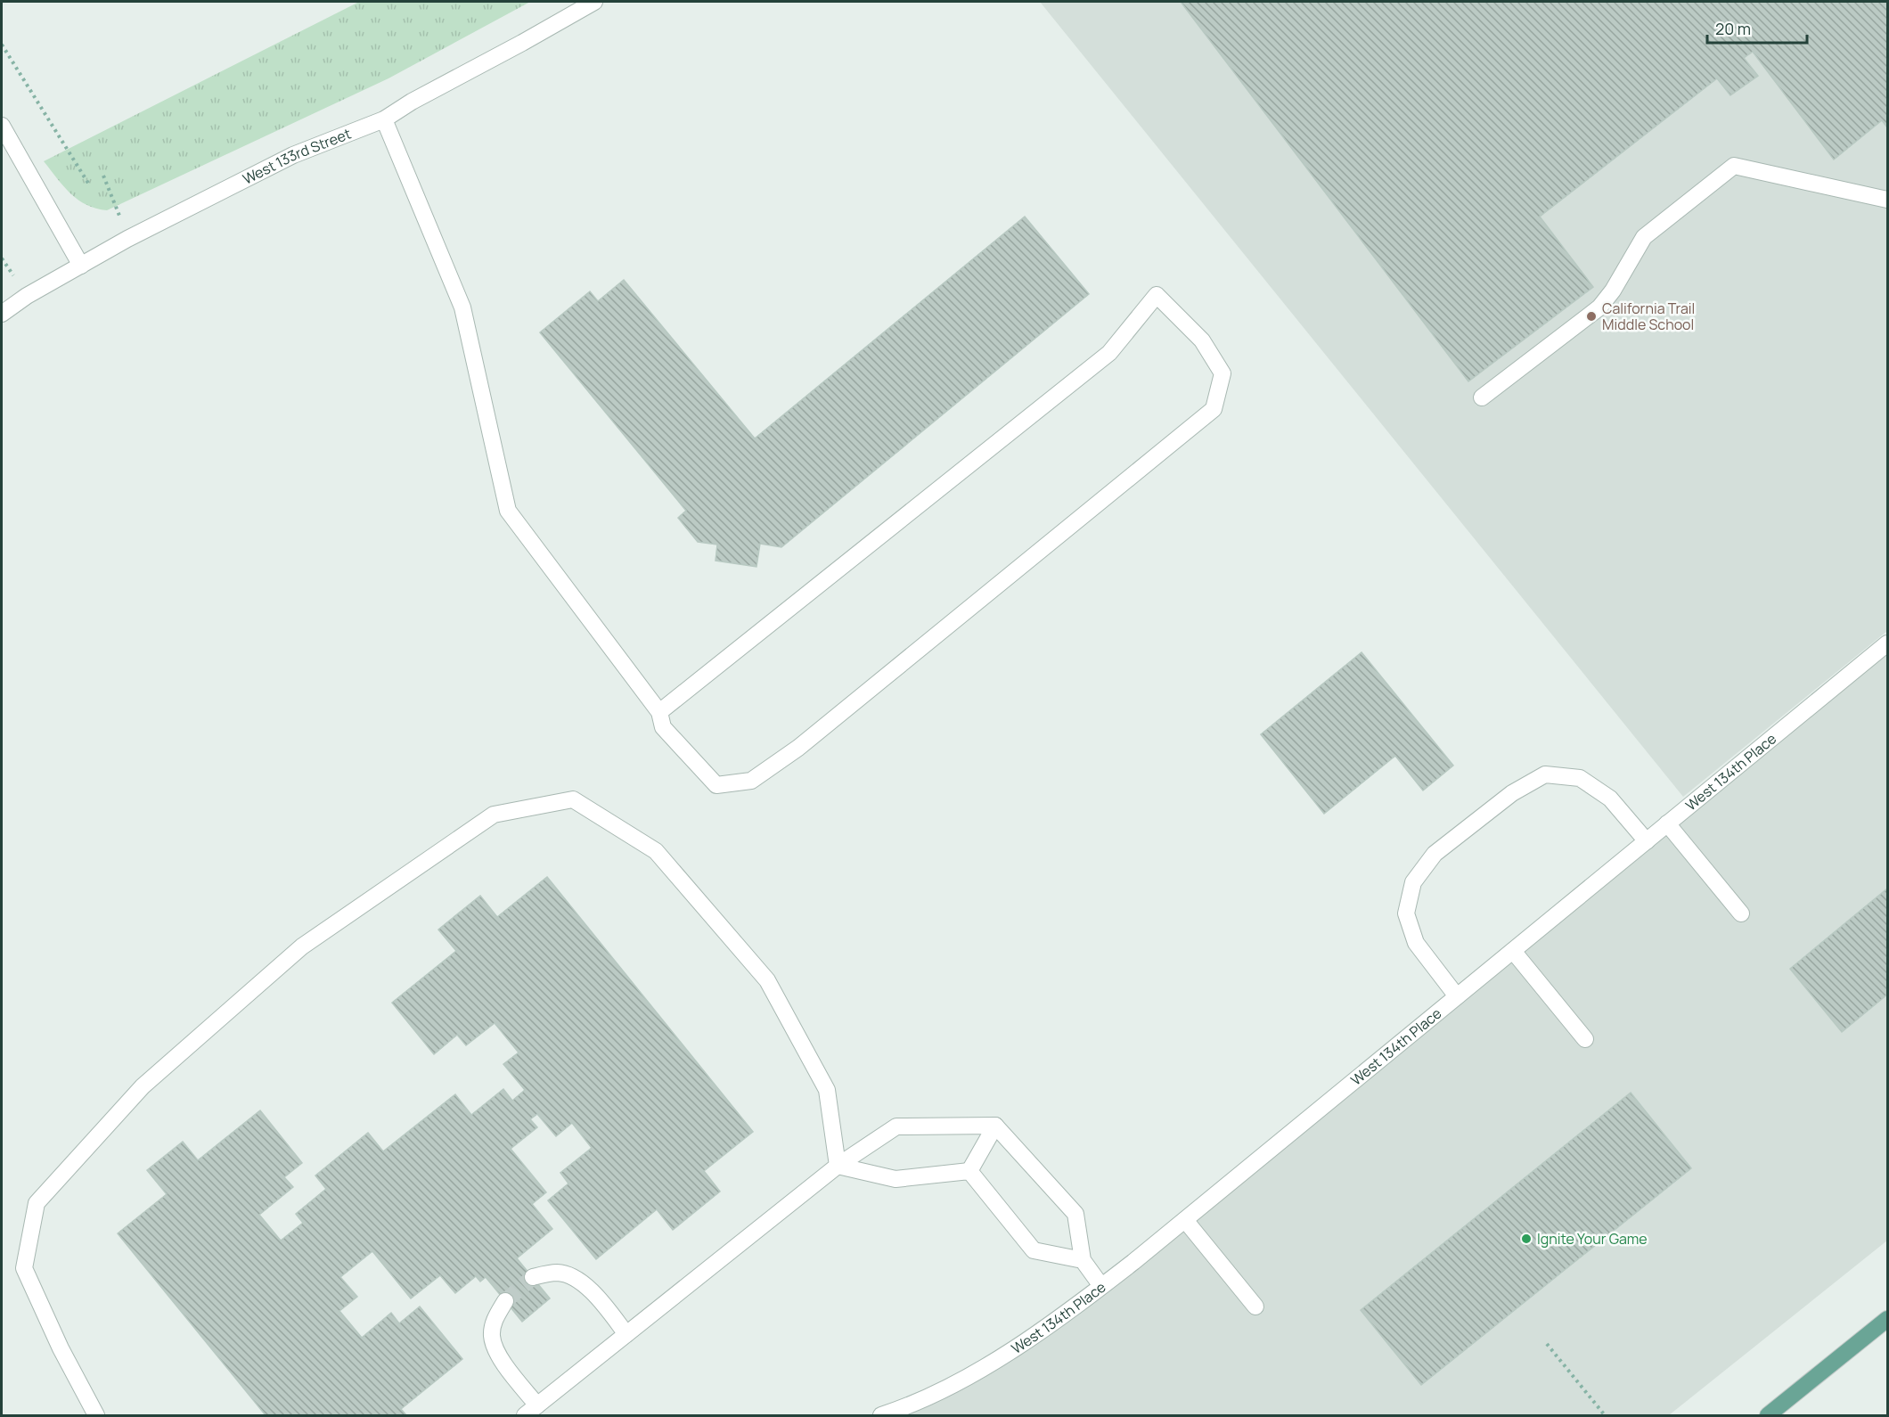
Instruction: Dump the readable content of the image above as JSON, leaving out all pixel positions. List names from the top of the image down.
{
  "streets": {
    "street": ["West 133rd Street", "West 134th Place"]
  },
  "places": ["California Trail Middle School", "Ignite Your Game"],
  "scale_bar": "20 m"
}
